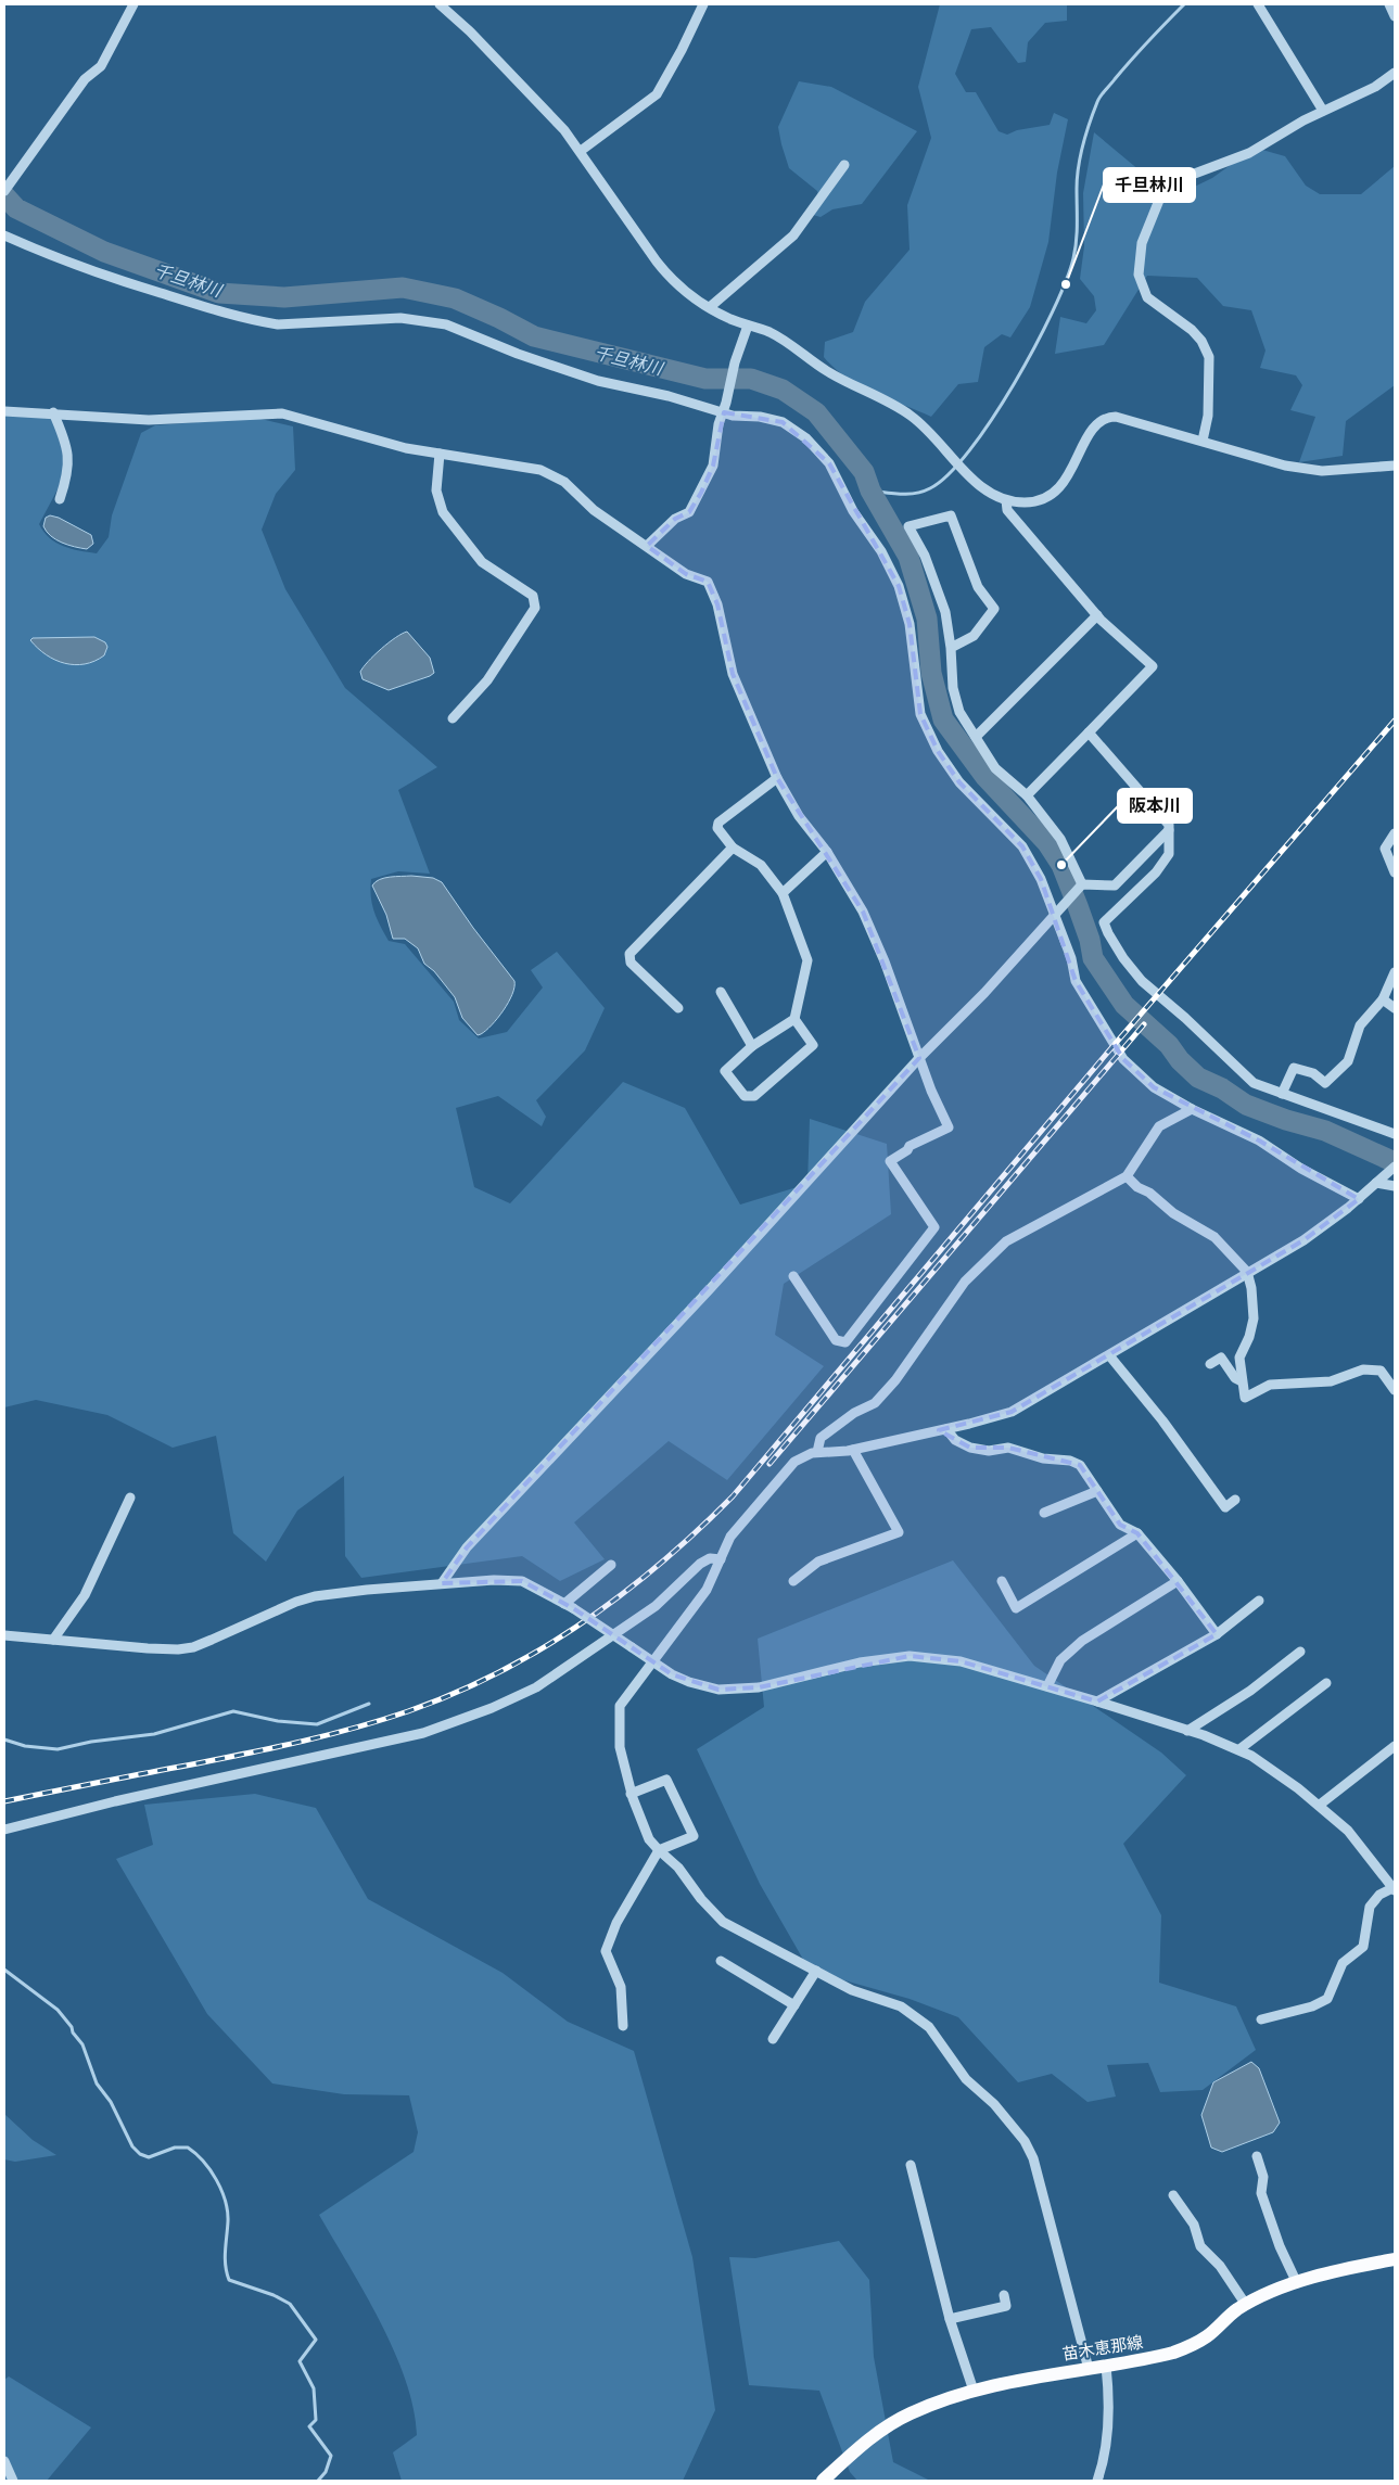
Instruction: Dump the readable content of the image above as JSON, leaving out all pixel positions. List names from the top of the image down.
{
  "streets": {
    "main road": ["苗木恵那線"]
  },
  "water": ["千旦林川"],
  "places": ["千旦林川", "阪本川"]
}
